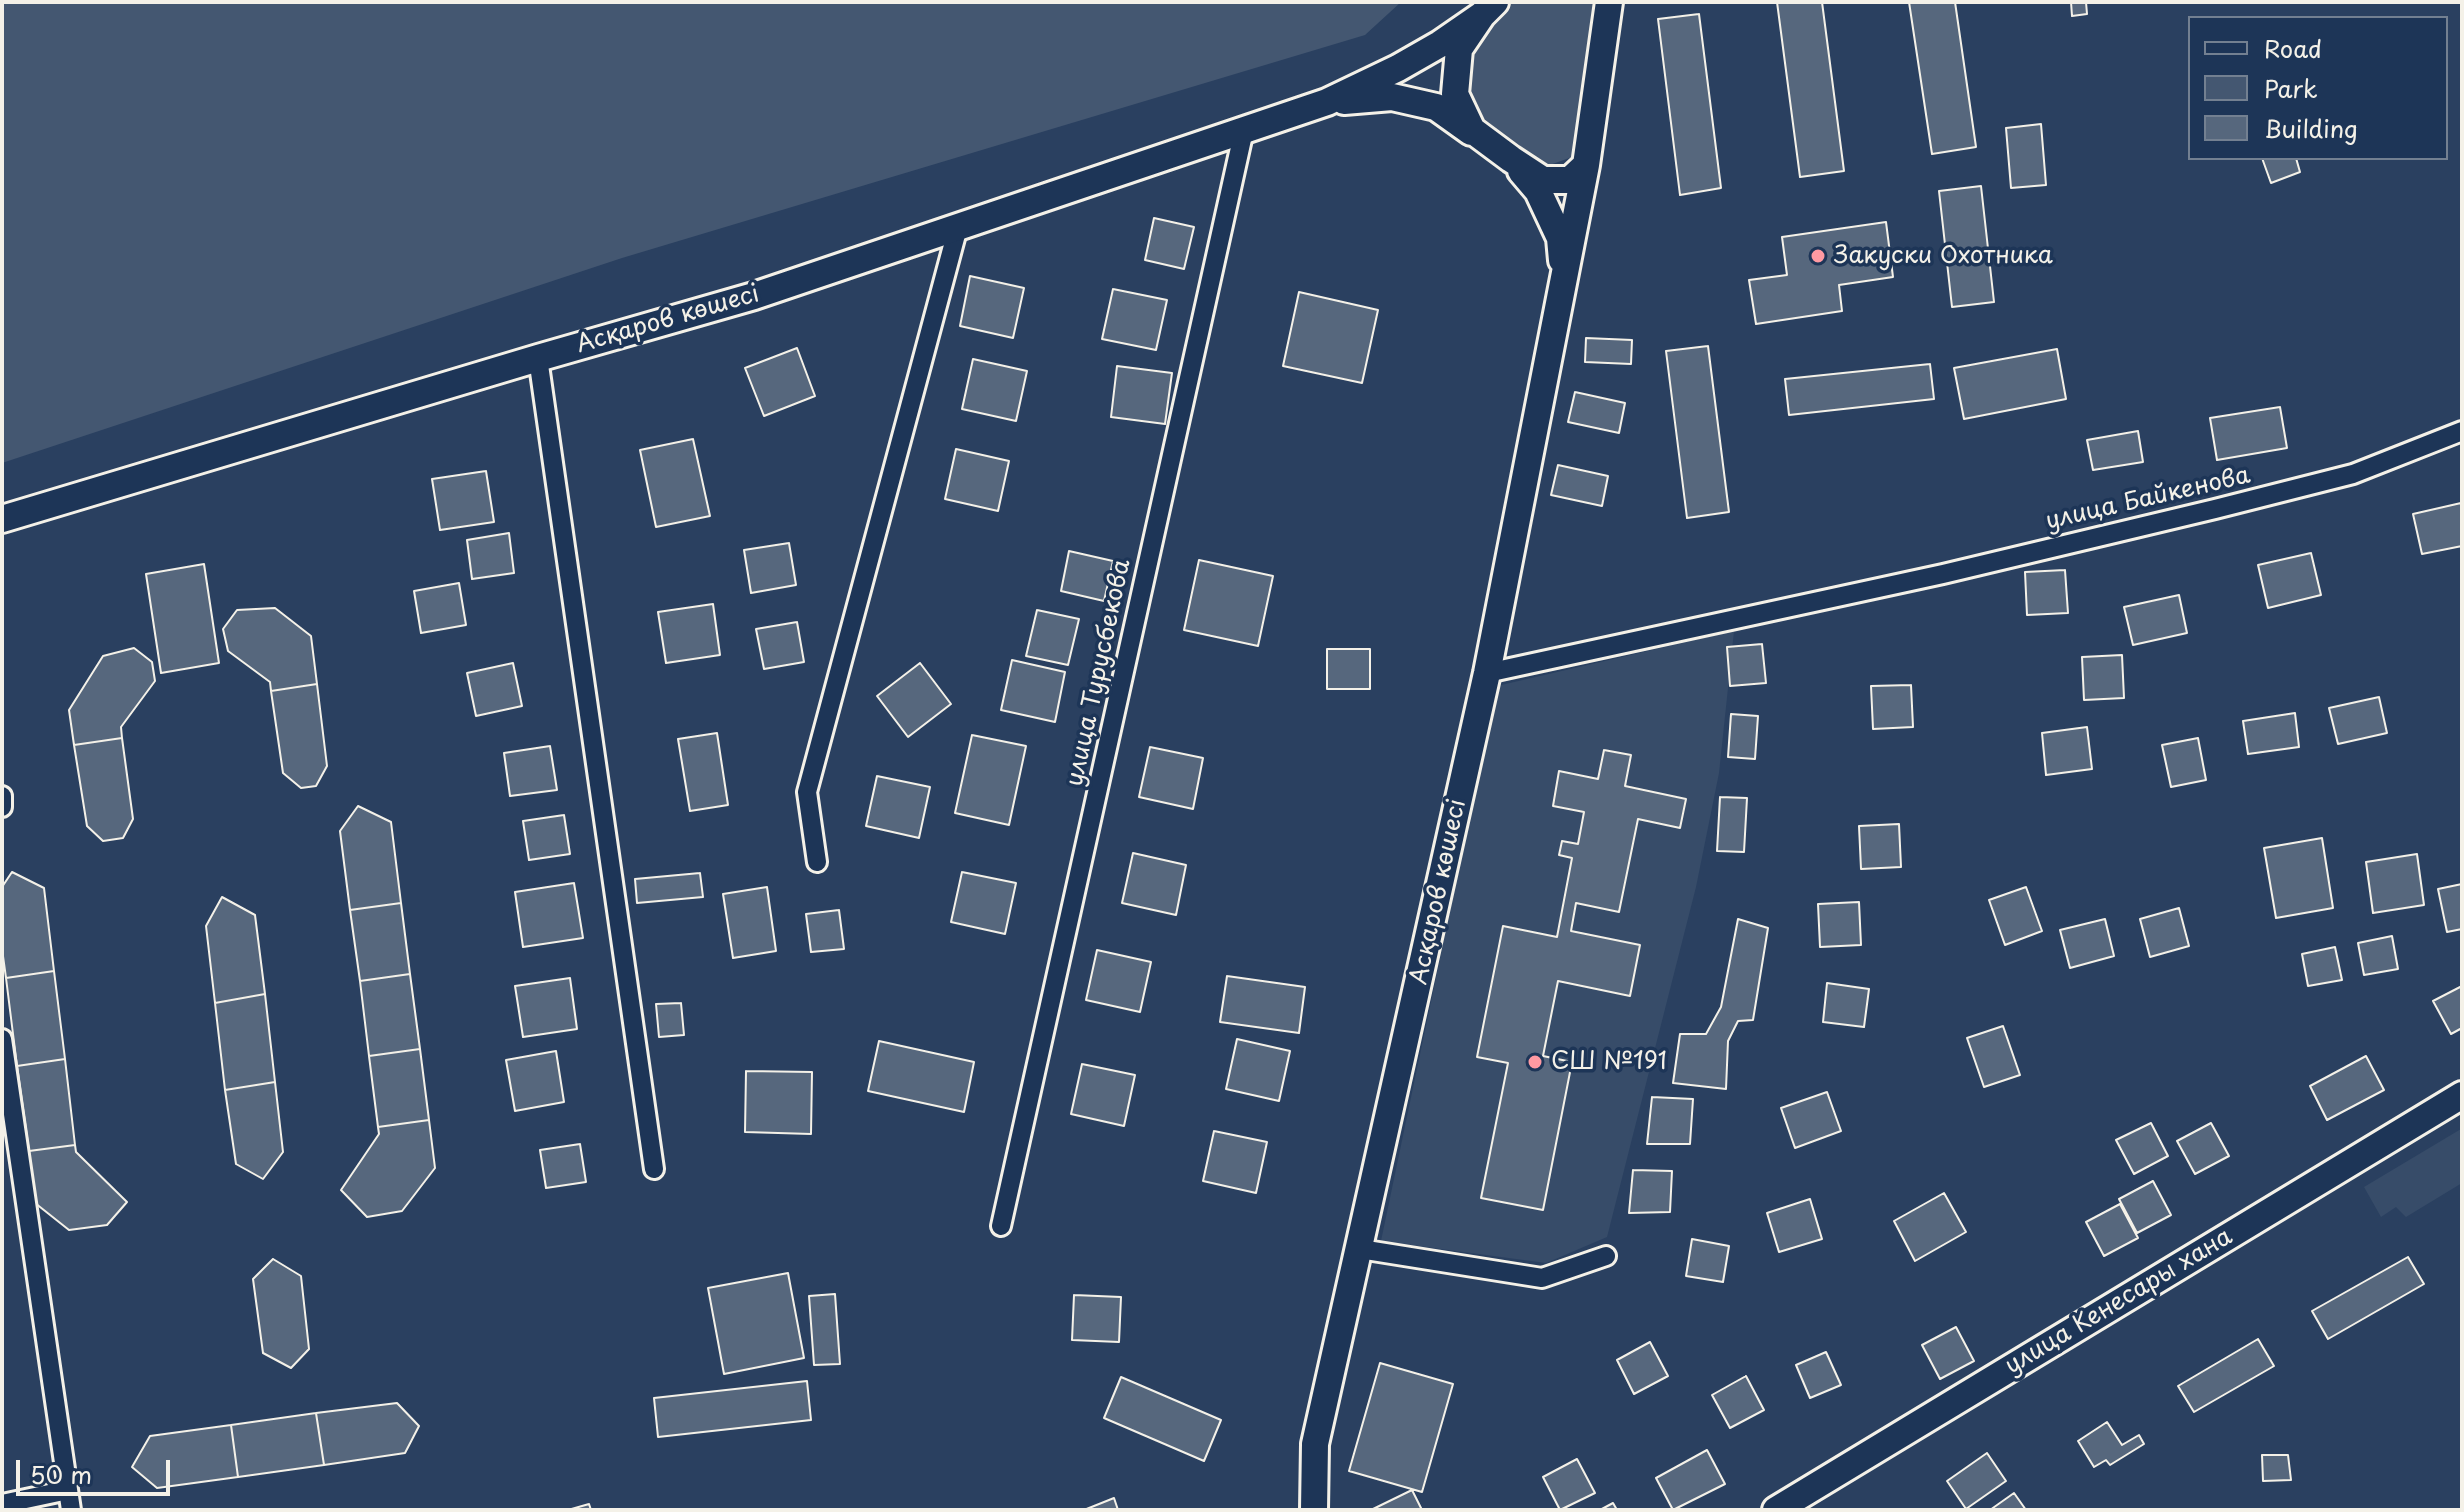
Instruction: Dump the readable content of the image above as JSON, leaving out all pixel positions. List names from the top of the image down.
{
  "streets": {
    "street": [
      "Асқаров көшесі",
      "улица Байкенова",
      "улица Турусбекова",
      "улица Кенесары хана"
    ]
  },
  "crossings": [
    ["Асқаров көшесі", "улица Байкенова"],
    ["Асқаров көшесі", "улица Турусбекова"]
  ],
  "places": ["Закуски Охотника", "СШ №191"],
  "legend": ["Road", "Park", "Building"],
  "scale_bar": "50 m"
}
